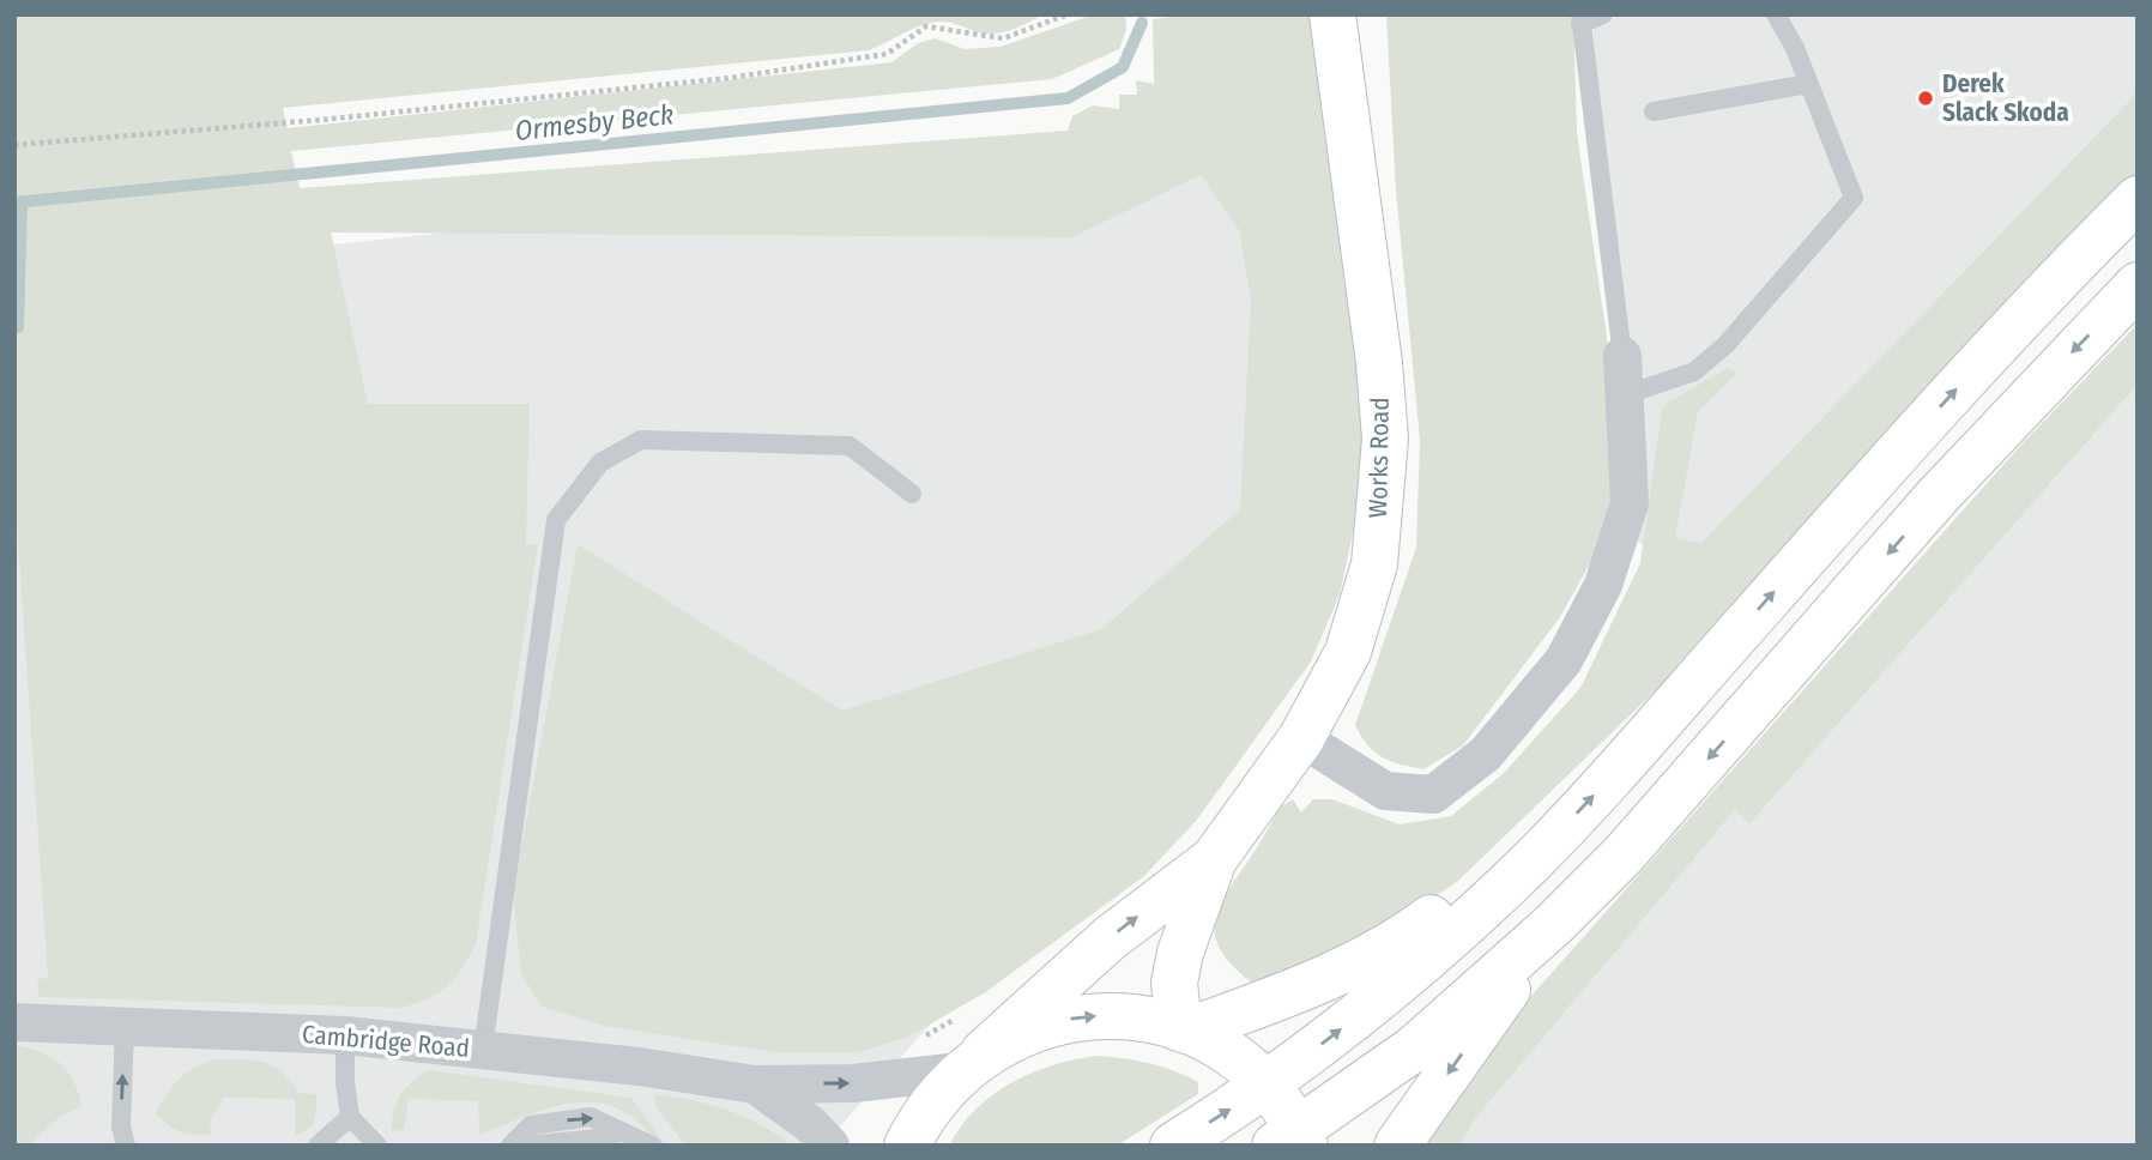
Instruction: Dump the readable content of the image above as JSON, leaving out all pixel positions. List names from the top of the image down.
{
  "streets": {
    "main road": ["Works Road"],
    "street": ["Cambridge Road"]
  },
  "crossings": [
    ["Works Road", "Cambridge Road"]
  ],
  "water": ["Ormesby Beck"],
  "places": ["Derek Slack Skoda"]
}
